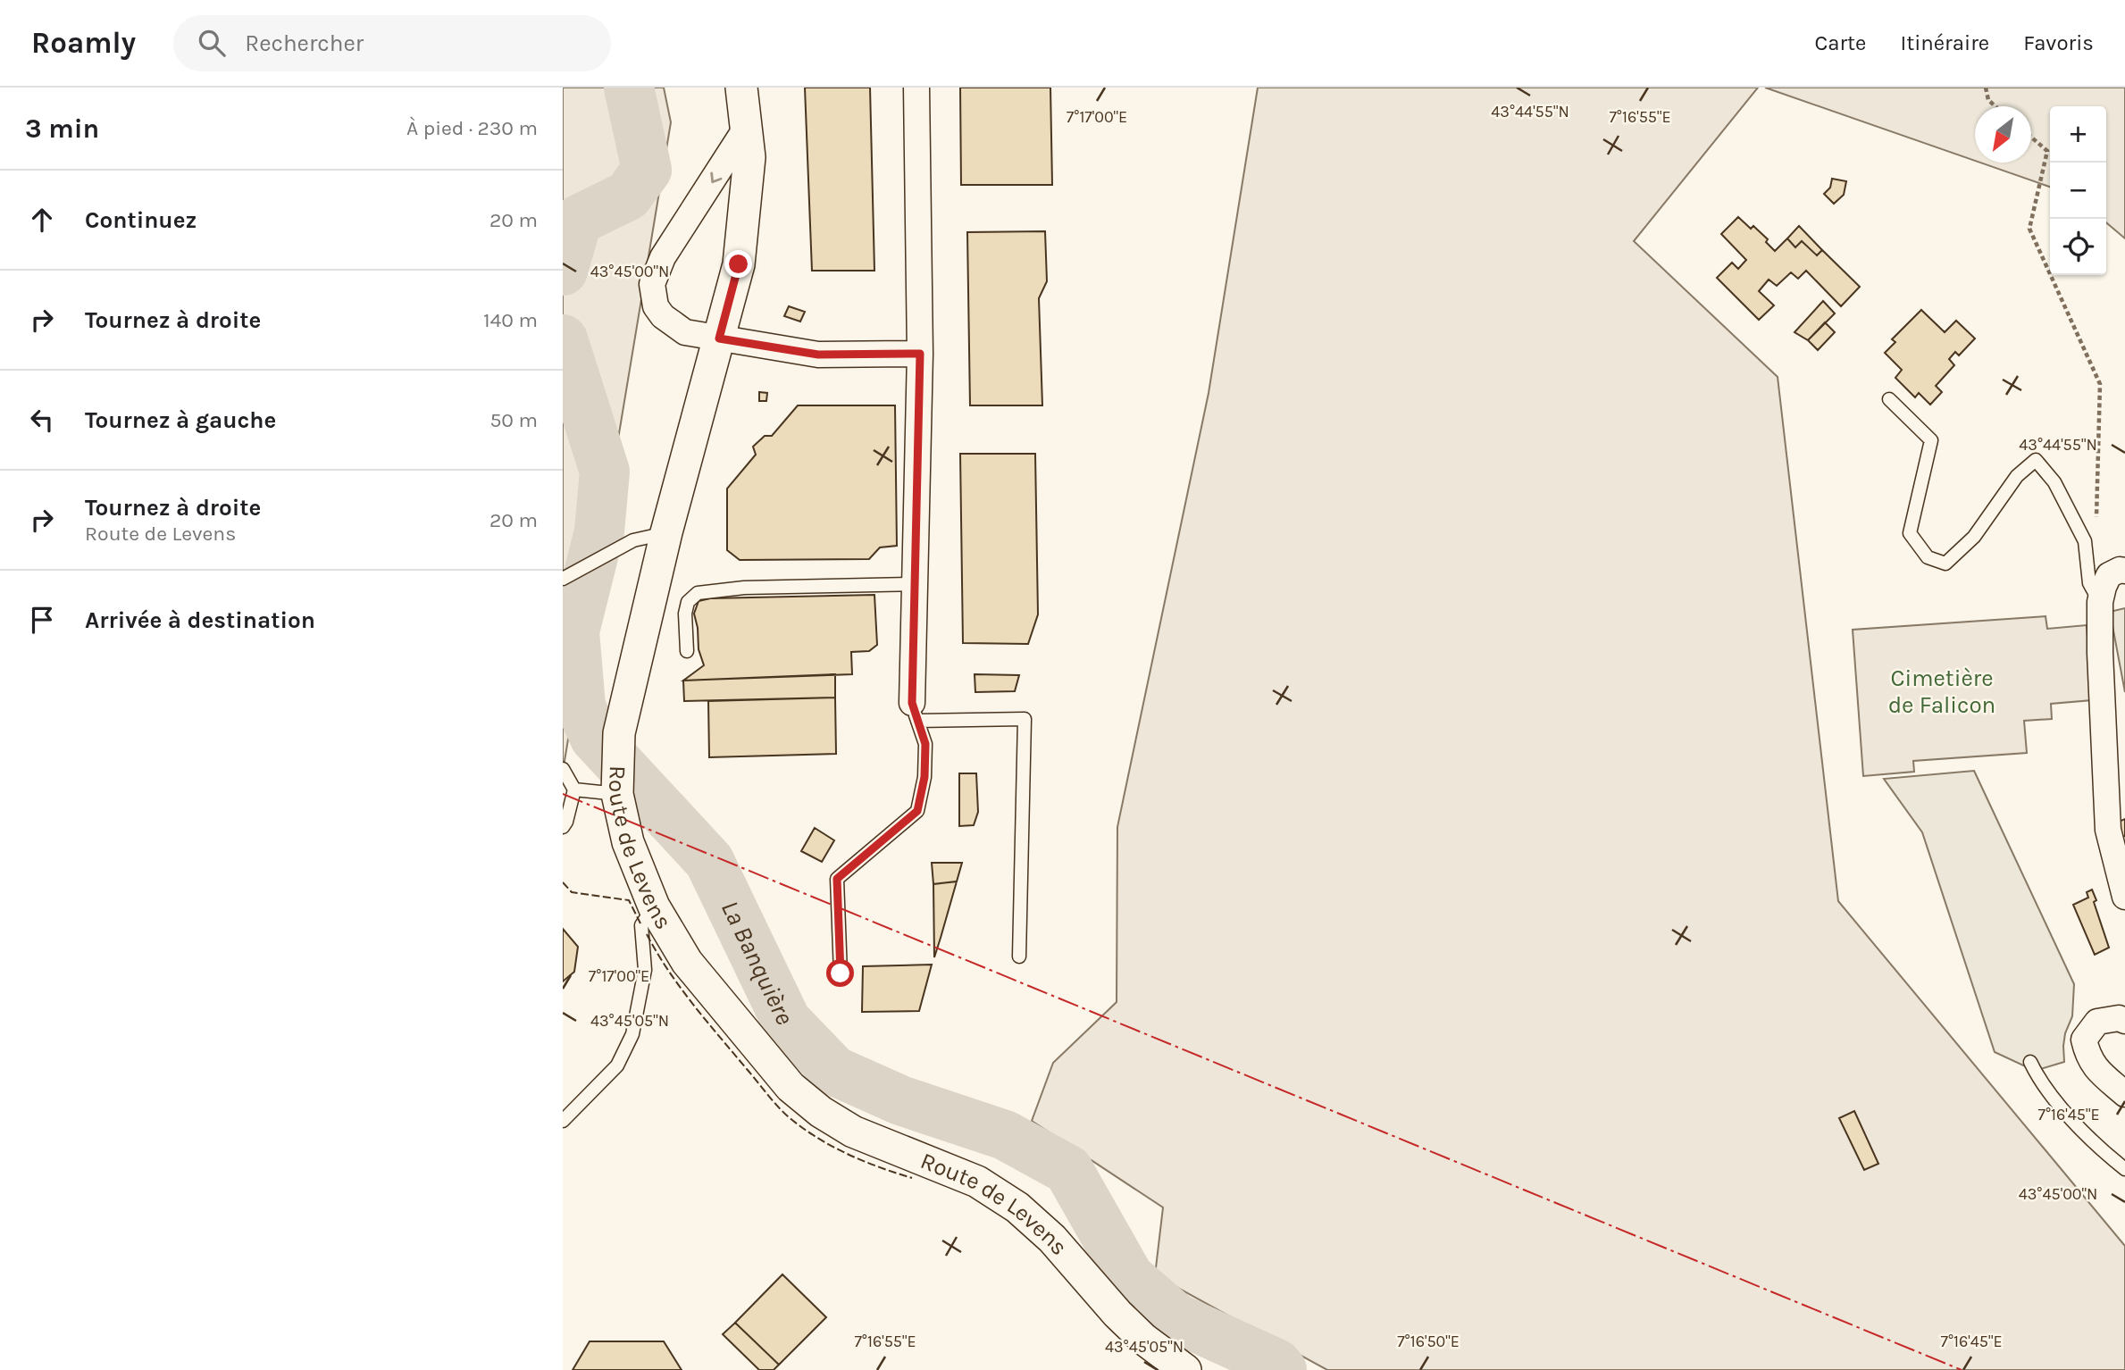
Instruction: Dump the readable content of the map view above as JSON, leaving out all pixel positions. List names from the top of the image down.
{
  "streets": {
    "street": ["Route de Levens"]
  },
  "water": ["La Banquière"],
  "parks": ["Cimetière de Falicon"],
  "north": "bottom left",
  "page": {
    "header": "Roamly",
    "search": "Rechercher",
    "nav": ["Carte", "Itinéraire", "Favoris"],
    "heading": ["3 min", "À pied · 230 m"],
    "map_buttons": ["+", "−"],
    "list": [
      ["Continuez", "20 m"],
      ["Tournez à droite", "140 m"],
      ["Tournez à gauche", "50 m"],
      ["Tournez à droite", "Route de Levens", "20 m"],
      "Arrivée à destination"
    ]
  },
  "coordinates": [
    "43°44'55\"N",
    "7°17'00\"E",
    "7°16'55\"E",
    "43°45'00\"N",
    "43°45'05\"N",
    "7°16'45\"E",
    "7°16'50\"E"
  ]
}
